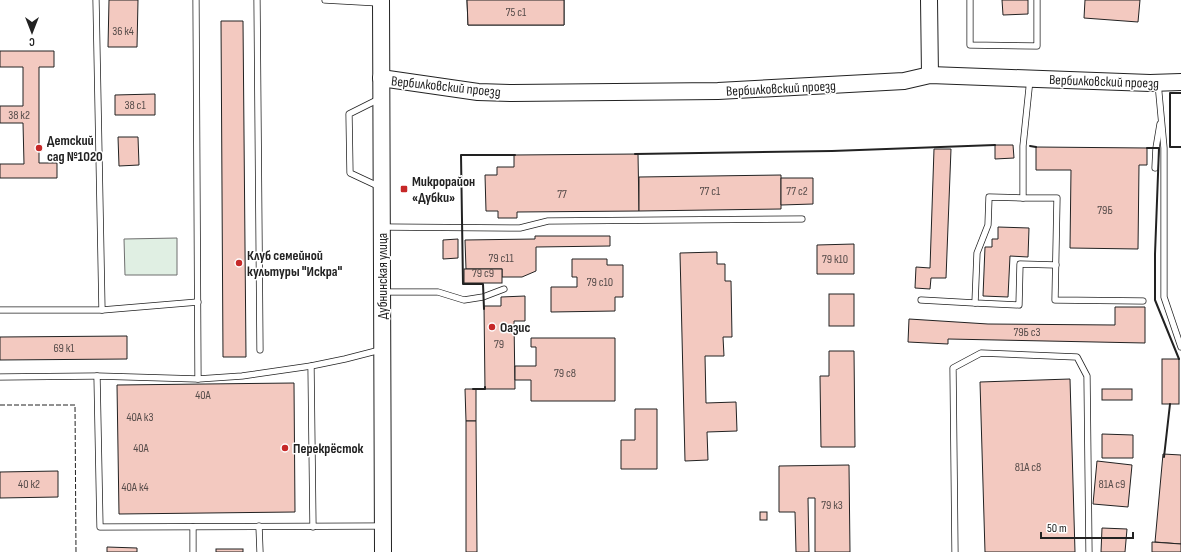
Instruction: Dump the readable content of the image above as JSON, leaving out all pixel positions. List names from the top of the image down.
{
  "streets": {
    "street": ["Вербилковский проезд", "Дубнинская улица"]
  },
  "crossings": [
    ["Вербилковский проезд", "Дубнинская улица"]
  ],
  "places": {
    "other": [
      "Детский сад №1020",
      "Клуб семейной культуры \"Искра\"",
      "Оазис",
      "Перекрёсток"
    ],
    "transit": ["Микрорайон «Дубки»"]
  },
  "house_numbers": [
    "75 с1",
    "36 к4",
    "38 с1",
    "38 к2",
    "77 с1",
    "77 с2",
    "77",
    "79Б",
    "79 с11",
    "79 к10",
    "79 с9",
    "79 с10",
    "79Б с3",
    "79",
    "69 к1",
    "79 с8",
    "40А",
    "40А к3",
    "40А",
    "81А с8",
    "40 к2",
    "81А с9",
    "40А к4",
    "79 к3"
  ],
  "scale_bar": "50 m",
  "north": "bottom"
}
